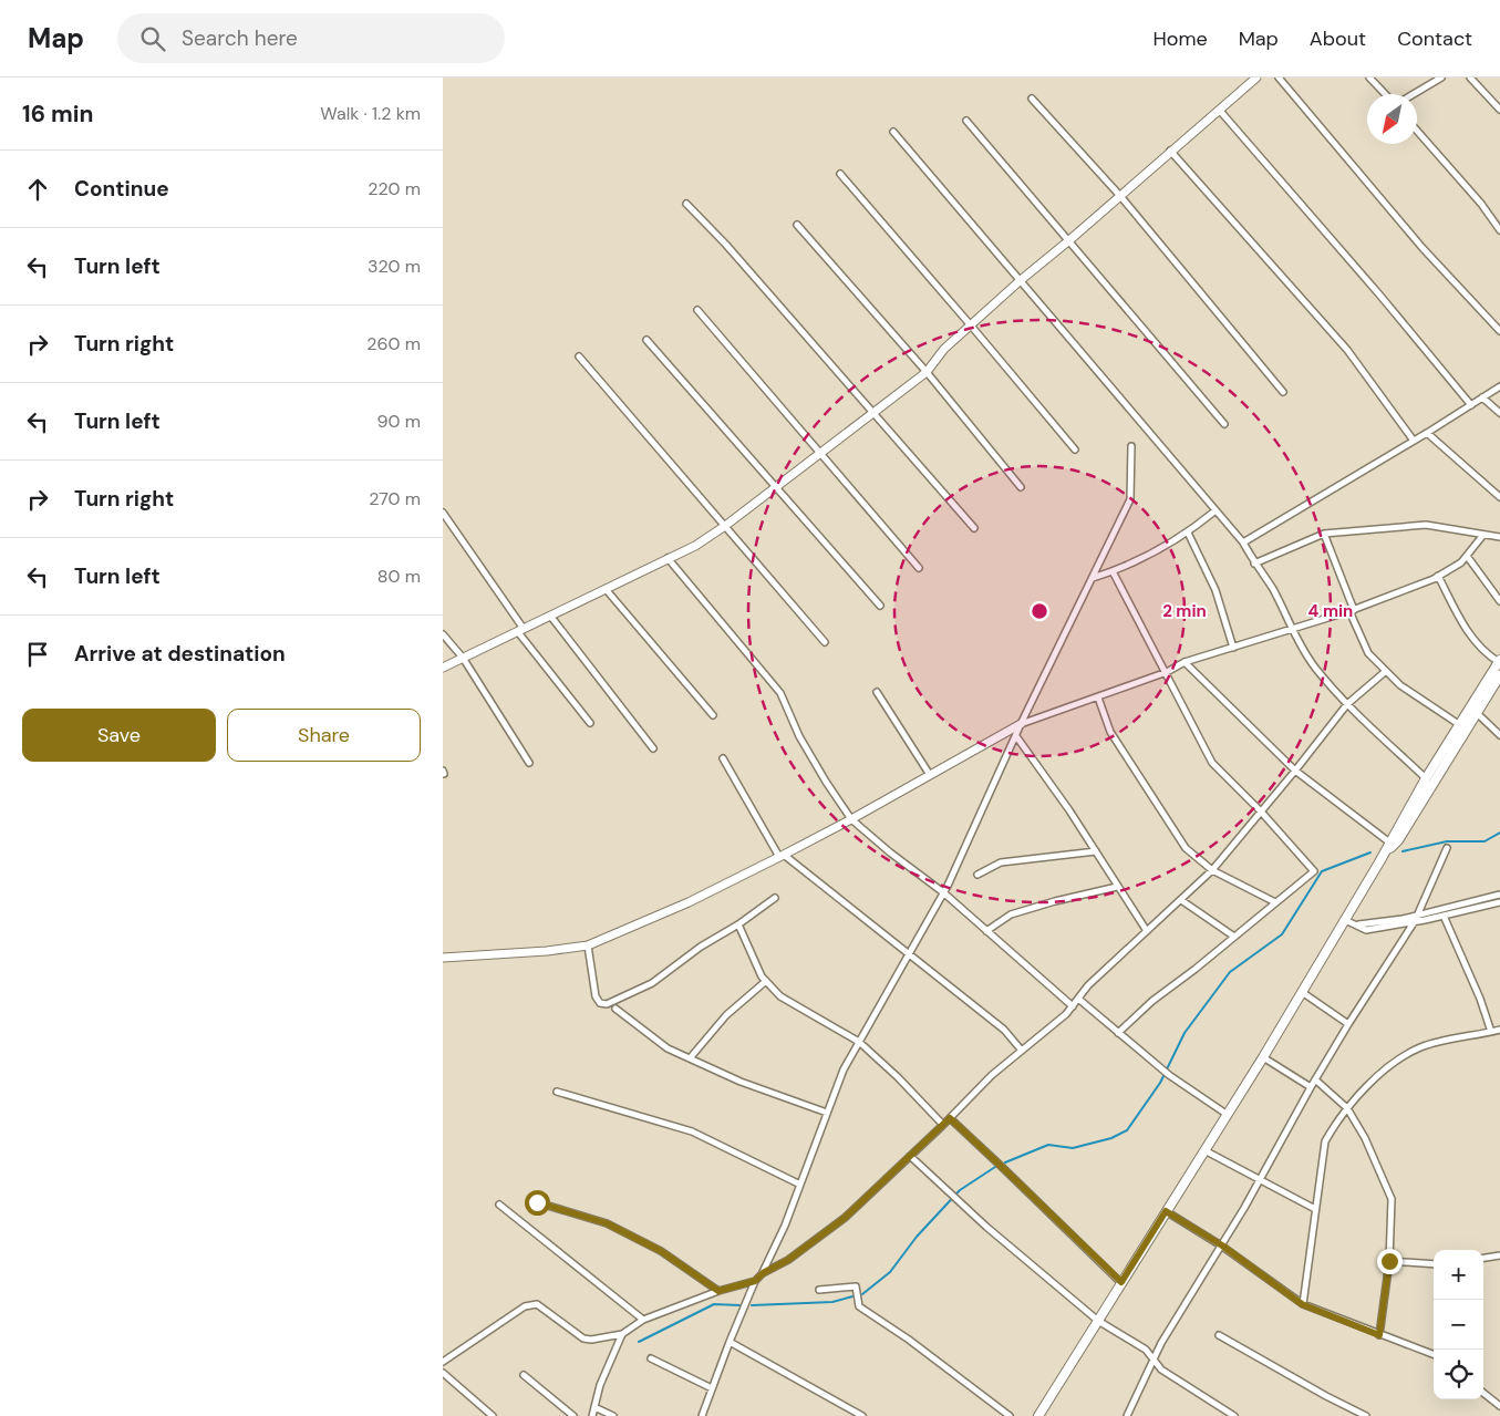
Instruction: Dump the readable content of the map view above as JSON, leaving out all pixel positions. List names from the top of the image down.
{
  "north": "bottom left",
  "page": {
    "header": "Map",
    "search": "Search here",
    "nav": [
      "Home",
      "Map",
      "About",
      "Contact"
    ],
    "heading": ["16 min", "Walk · 1.2 km"],
    "list": [
      ["Continue", "220 m"],
      ["Turn left", "320 m"],
      ["Turn right", "260 m"],
      ["Turn left", "90 m"],
      ["Turn right", "270 m"],
      ["Turn left", "80 m"],
      "Arrive at destination"
    ],
    "buttons": ["Save", "Share"],
    "map_buttons": ["+", "−"]
  },
  "rings": ["2 min", "4 min"]
}
